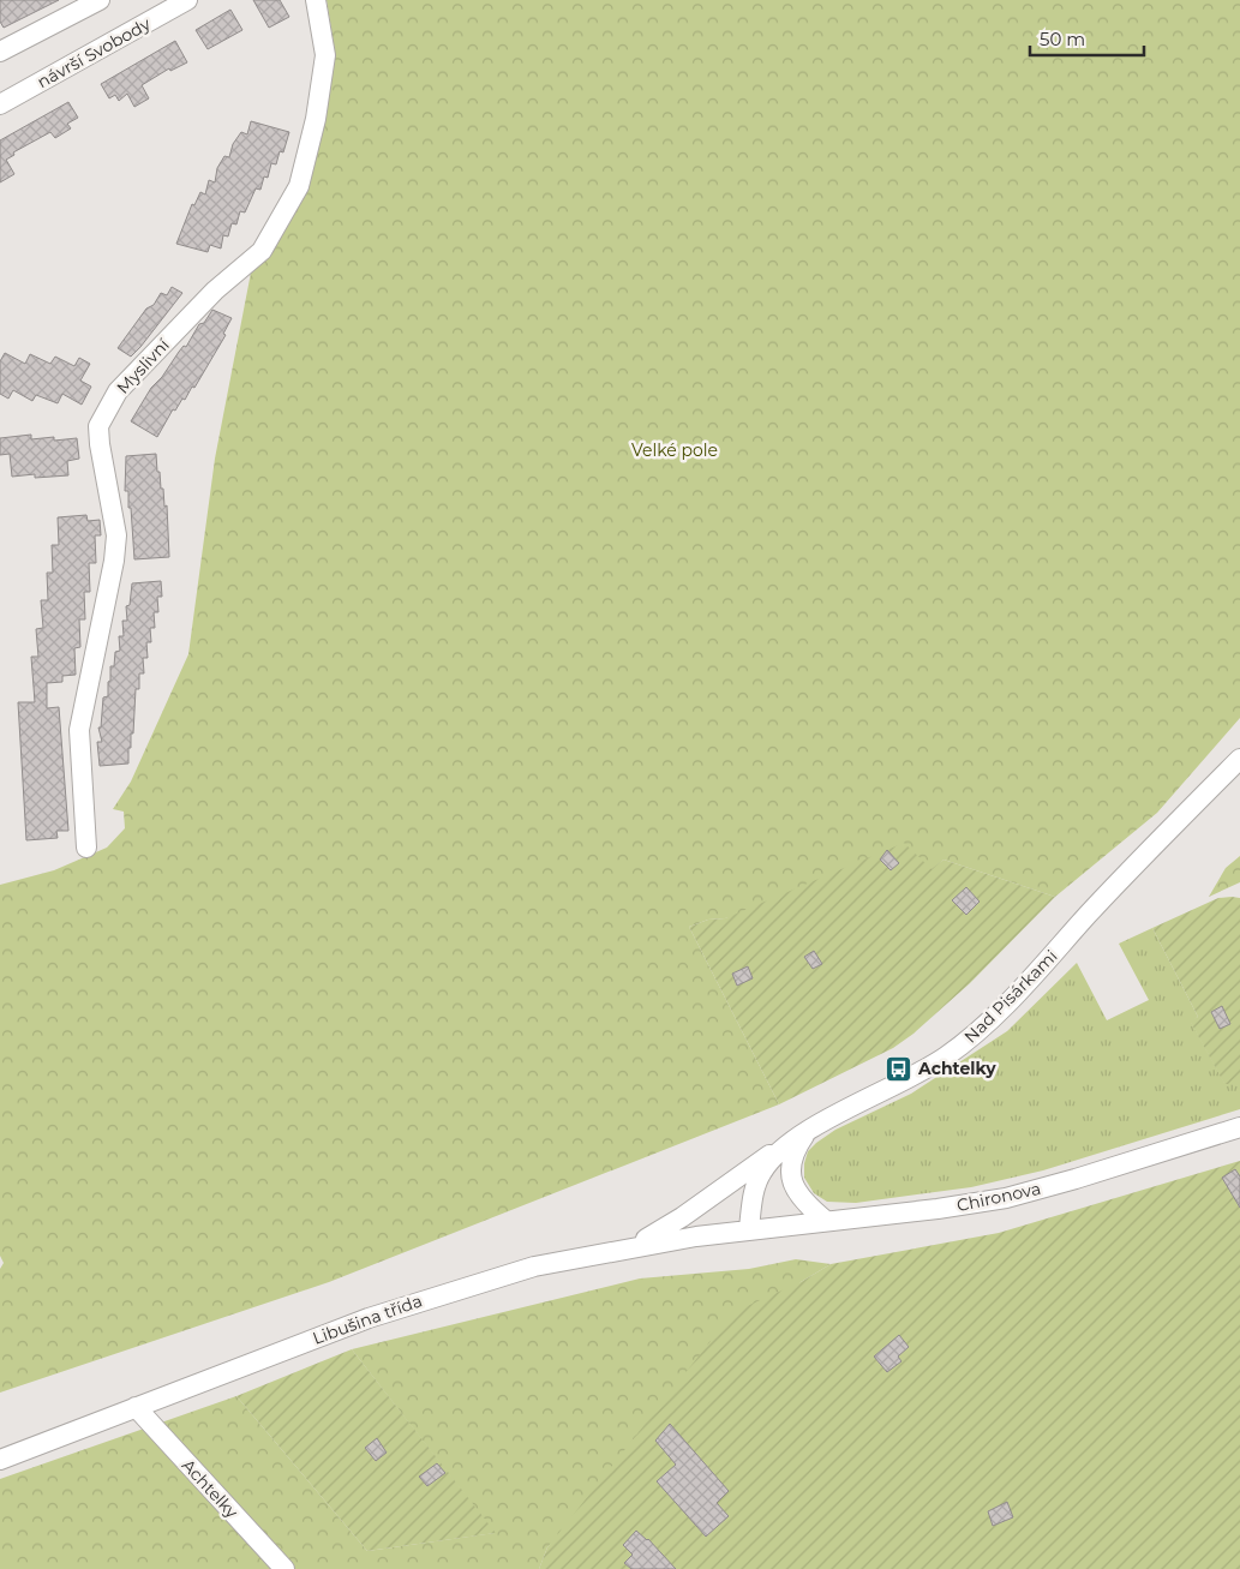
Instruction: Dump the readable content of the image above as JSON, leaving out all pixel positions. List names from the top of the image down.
{
  "streets": {
    "street": [
      "návrší Svobody",
      "Myslivní",
      "Nad Pisárkami",
      "Chironova",
      "Libušina třída",
      "Achtelky"
    ]
  },
  "crossings": [
    ["Nad Pisárkami", "Chironova"],
    ["Nad Pisárkami", "Libušina třída"],
    ["Chironova", "Libušina třída"],
    ["Libušina třída", "Achtelky"]
  ],
  "parks": ["Velké pole"],
  "places": {
    "bus stop": ["Achtelky"]
  },
  "scale_bar": "50 m"
}
